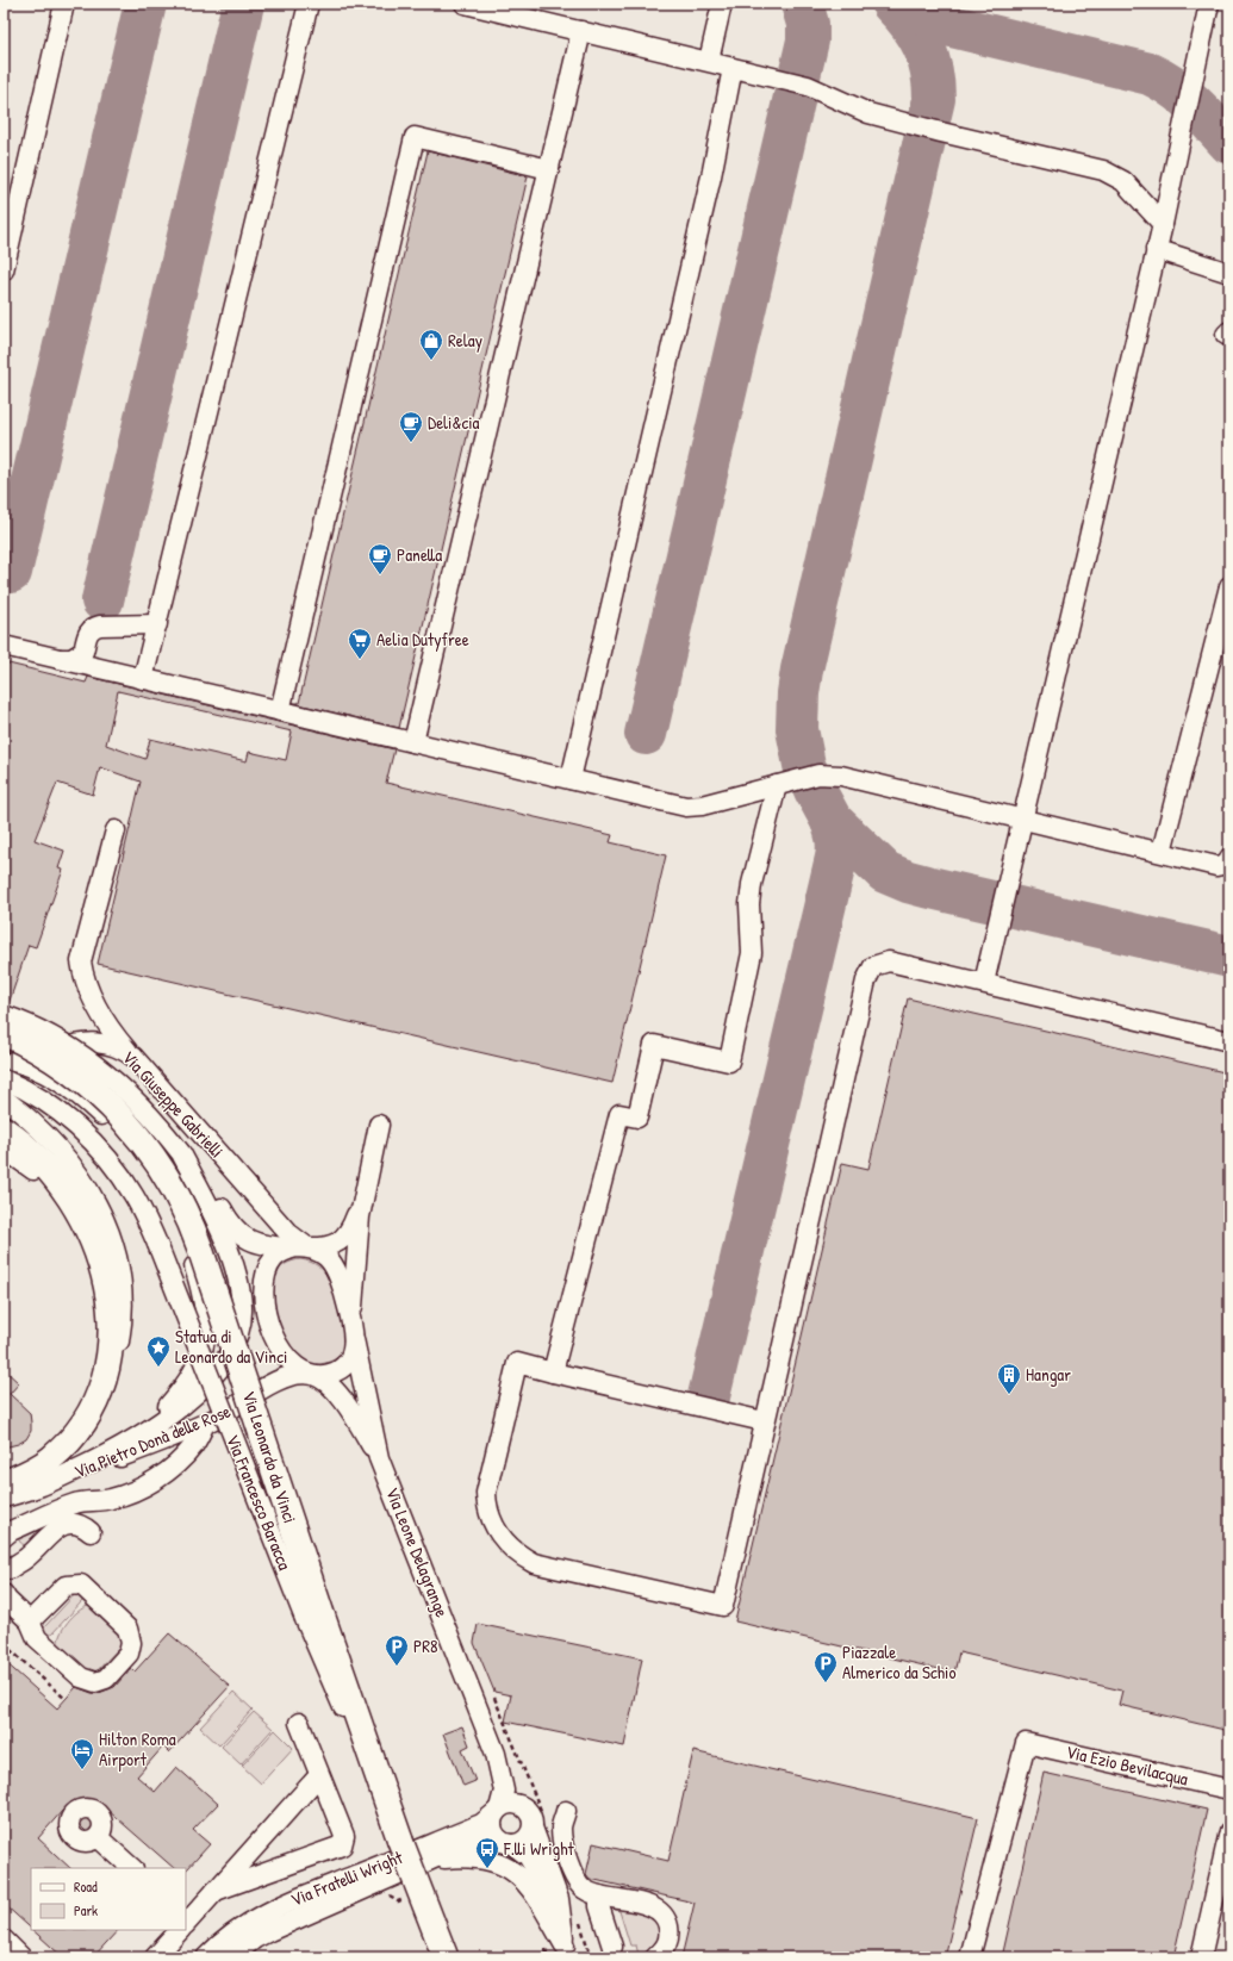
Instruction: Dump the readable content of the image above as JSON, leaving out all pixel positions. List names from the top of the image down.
{
  "streets": {
    "main road": ["Via Leonardo da Vinci"],
    "street": [
      "Via Giuseppe Gabrielli",
      "Via Pietro Donà delle Rose",
      "Via Francesco Baracca",
      "Via Leone Delagrange",
      "Via Ezio Bevilacqua",
      "Via Fratelli Wright"
    ]
  },
  "crossings": [
    ["Via Giuseppe Gabrielli", "Via Pietro Donà delle Rose"],
    ["Via Giuseppe Gabrielli", "Via Leone Delagrange"],
    ["Via Pietro Donà delle Rose", "Via Leone Delagrange"],
    ["Via Leonardo da Vinci", "Via Francesco Baracca"],
    ["Via Leone Delagrange", "Via Fratelli Wright"]
  ],
  "places": {
    "shop": ["Relay"],
    "cafe": ["Deli&cia", "Panella"],
    "supermarket": ["Aelia Dutyfree"],
    "place": ["Statua di Leonardo da Vinci"],
    "building": ["Hangar"],
    "parking": ["PR8", "Piazzale Almerico da Schio"],
    "hotel": ["Hilton Roma Airport"],
    "bus stop": ["F.lli Wright"]
  },
  "legend": ["Road", "Park"]
}
